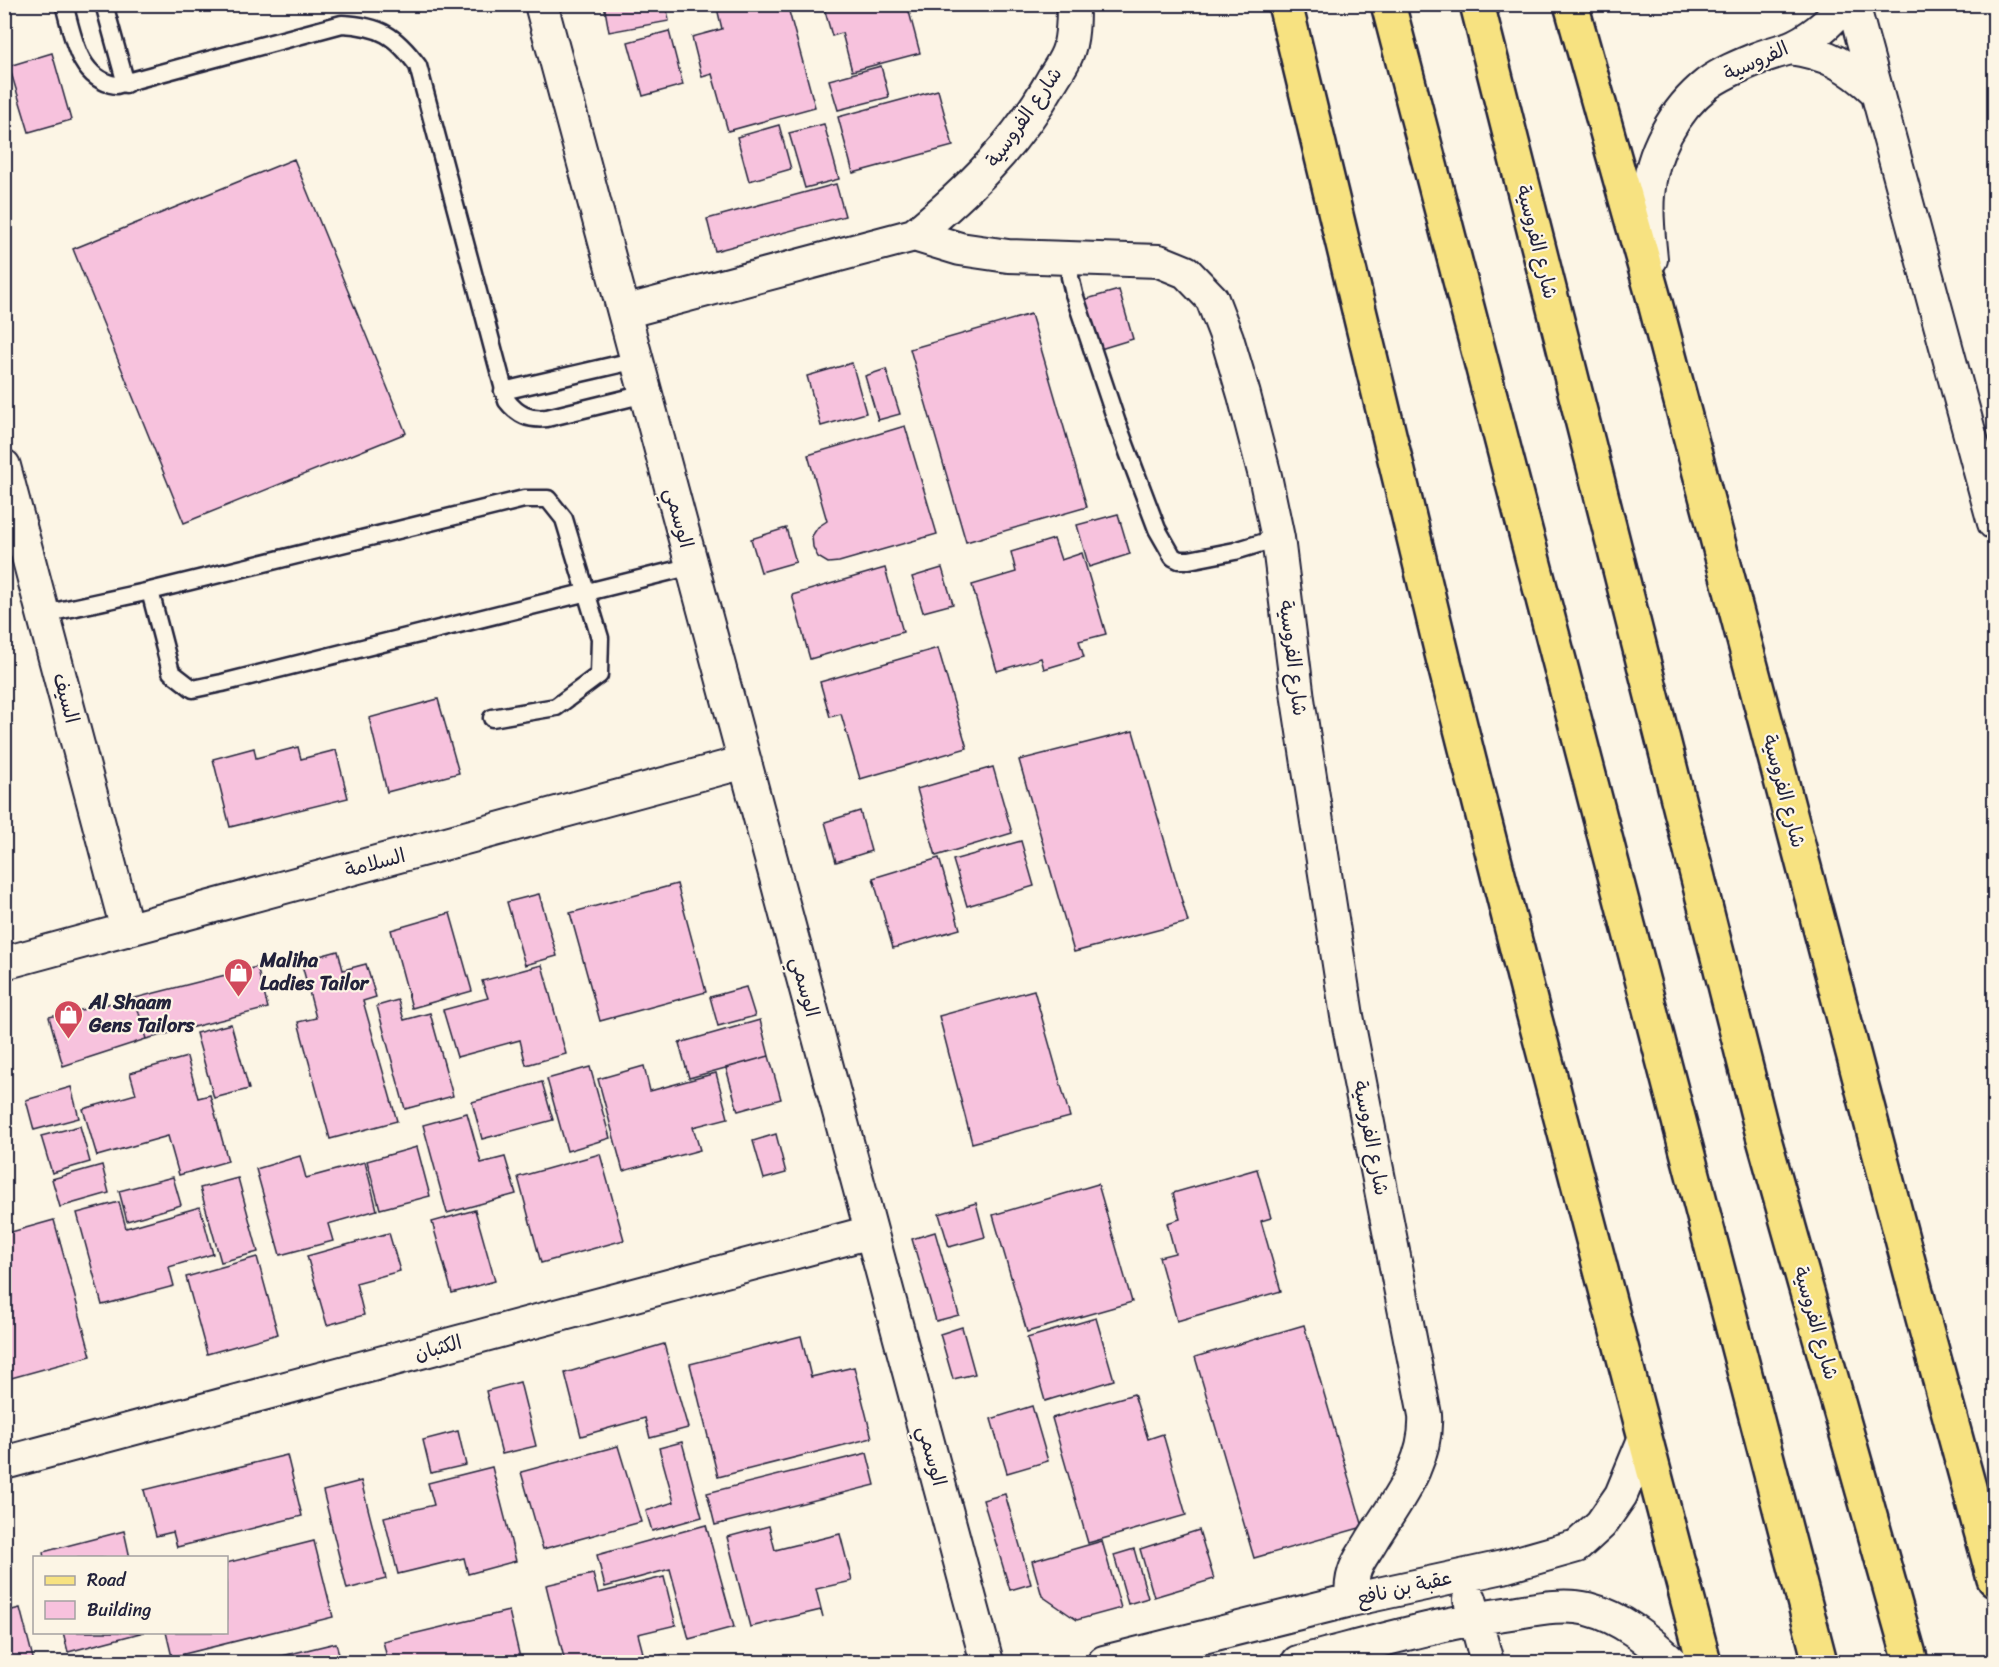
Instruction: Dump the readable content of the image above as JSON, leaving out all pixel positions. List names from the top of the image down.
{
  "streets": {
    "main road": ["شارع الفروسية"],
    "street": [
      "الفروسية",
      "الوسمي",
      "السيف",
      "السلامة",
      "الكثبان",
      "عقبة بن نافع"
    ]
  },
  "crossings": [
    ["الفروسية", "شارع الفروسية"],
    ["شارع الفروسية", "عقبة بن نافع"],
    ["الوسمي", "السلامة"],
    ["الوسمي", "الكثبان"],
    ["السيف", "السلامة"]
  ],
  "places": {
    "shop": ["Maliha Ladies Tailor", "Al Shaam Gens Tailors"]
  },
  "legend": ["Road", "Building"]
}
